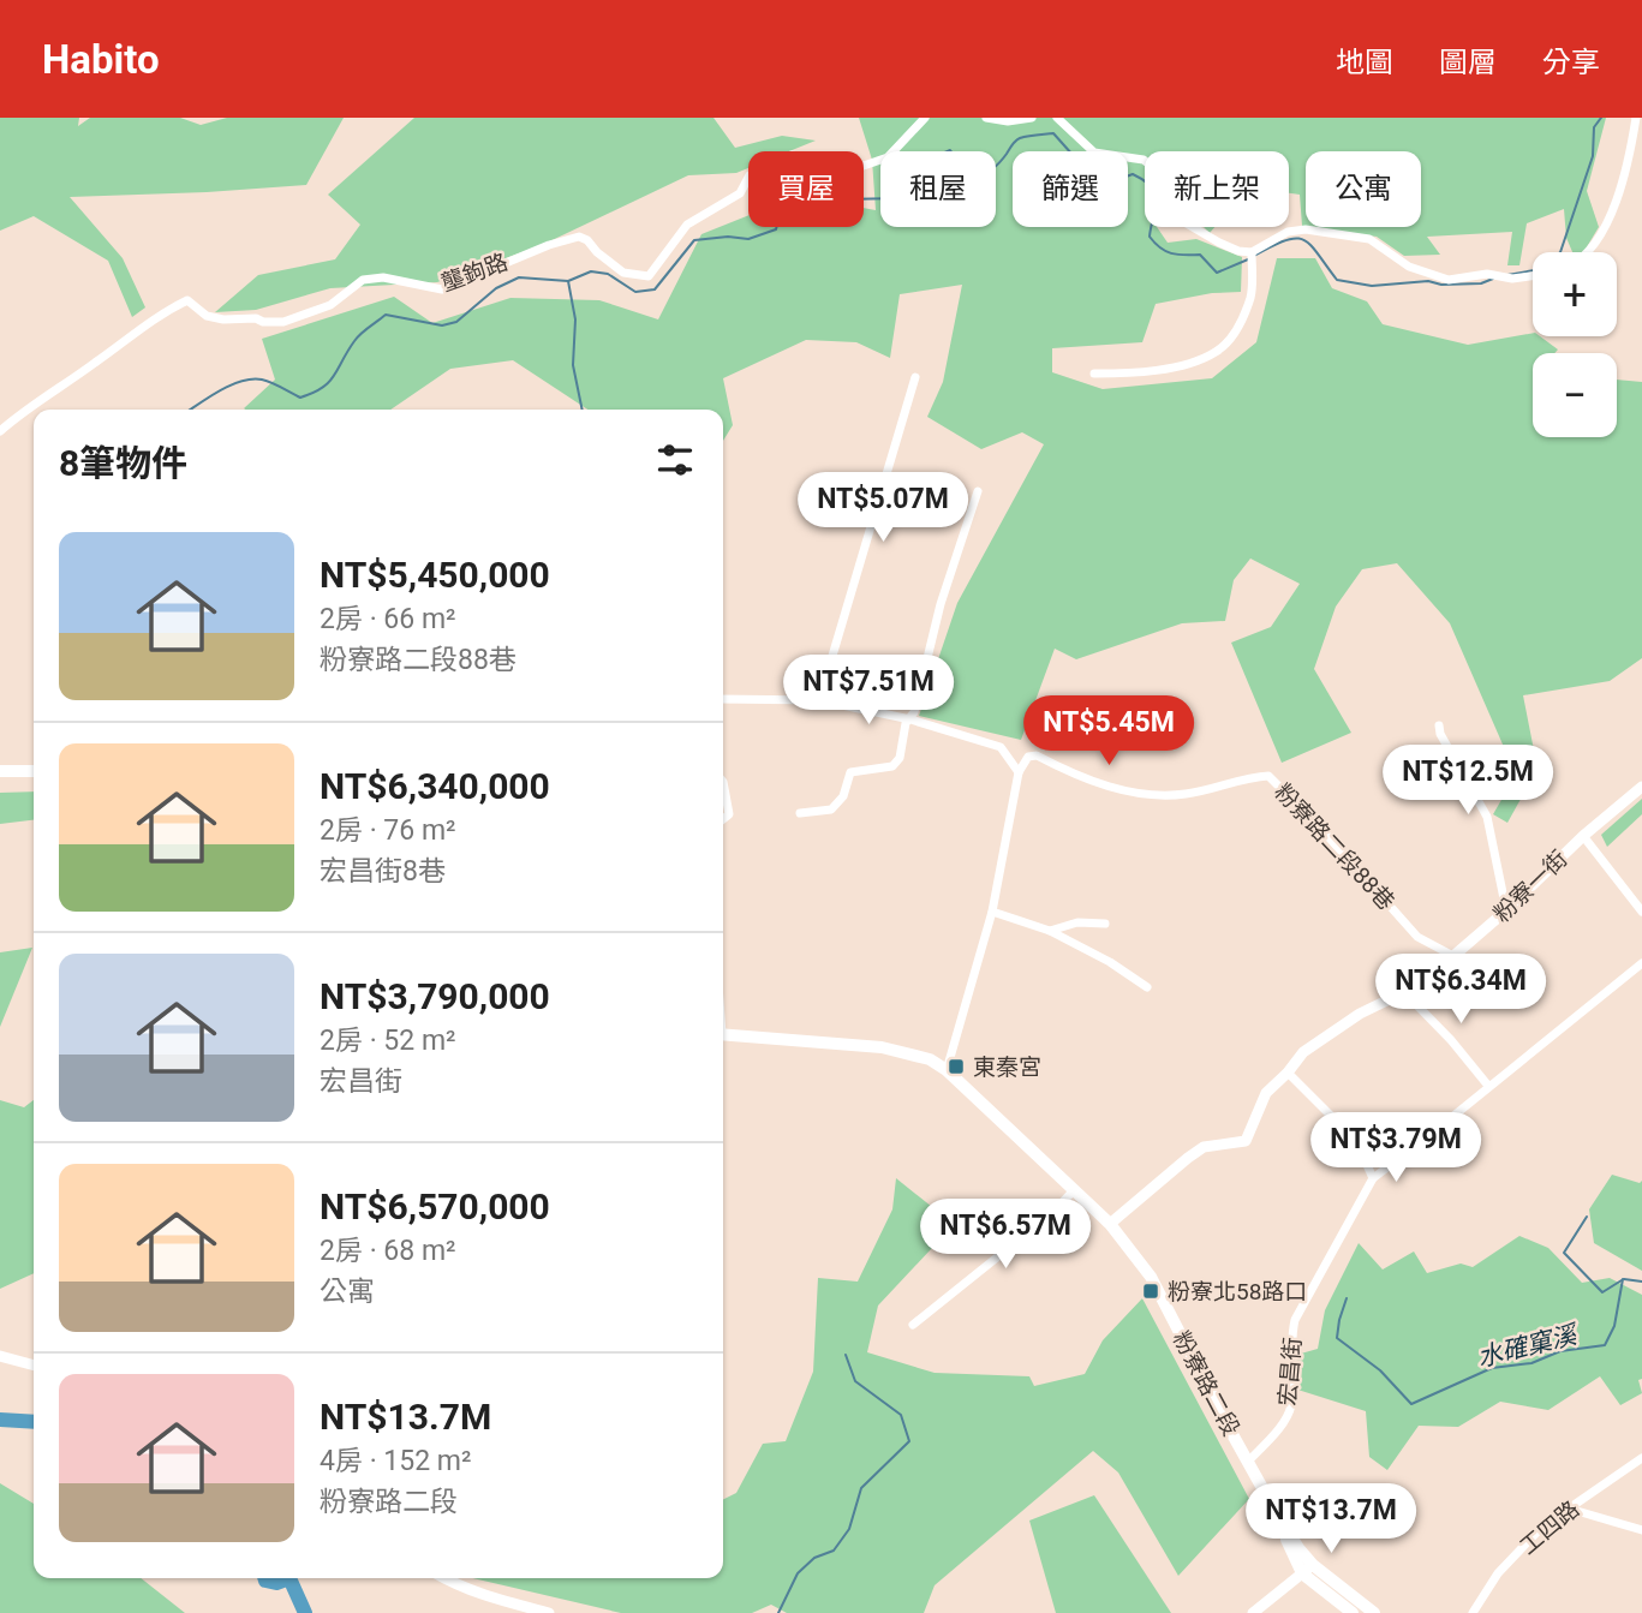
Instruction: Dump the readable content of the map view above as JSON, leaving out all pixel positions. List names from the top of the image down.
{
  "streets": {
    "main road": ["粉寮路二段"],
    "street": [
      "壟鉤路",
      "粉寮路二段88巷",
      "粉寮一街",
      "宏昌街",
      "工四路"
    ]
  },
  "crossings": [
    ["粉寮路二段88巷", "粉寮一街"],
    ["粉寮一街", "粉寮路二段"],
    ["宏昌街", "粉寮路二段"]
  ],
  "water": ["水確窠溪"],
  "places": {
    "transit": ["東秦宮", "粉寮北58路口"]
  },
  "page": {
    "header": "Habito",
    "nav": ["地圖", "圖層", "分享"],
    "chip": [
      "買屋",
      "租屋",
      "篩選",
      "新上架",
      "公寓"
    ],
    "map_buttons": ["+", "−"],
    "heading": "8筆物件",
    "price": [
      "NT$5.07M",
      "NT$7.51M",
      "NT$5.45M",
      "NT$12.5M",
      "NT$6.34M",
      "NT$3.79M",
      "NT$6.57M",
      "NT$13.7M"
    ],
    "list": [
      {
        "name": "NT$5,450,000",
        "note": "2房 · 66 m² · 粉寮路二段88巷"
      },
      {
        "name": "NT$6,340,000",
        "note": "2房 · 76 m² · 宏昌街8巷"
      },
      {
        "name": "NT$3,790,000",
        "note": "2房 · 52 m² · 宏昌街"
      },
      {
        "name": "NT$6,570,000",
        "note": "2房 · 68 m² · 公寓"
      },
      {
        "name": "NT$13.7M",
        "note": "4房 · 152 m² · 粉寮路二段"
      }
    ]
  }
}
